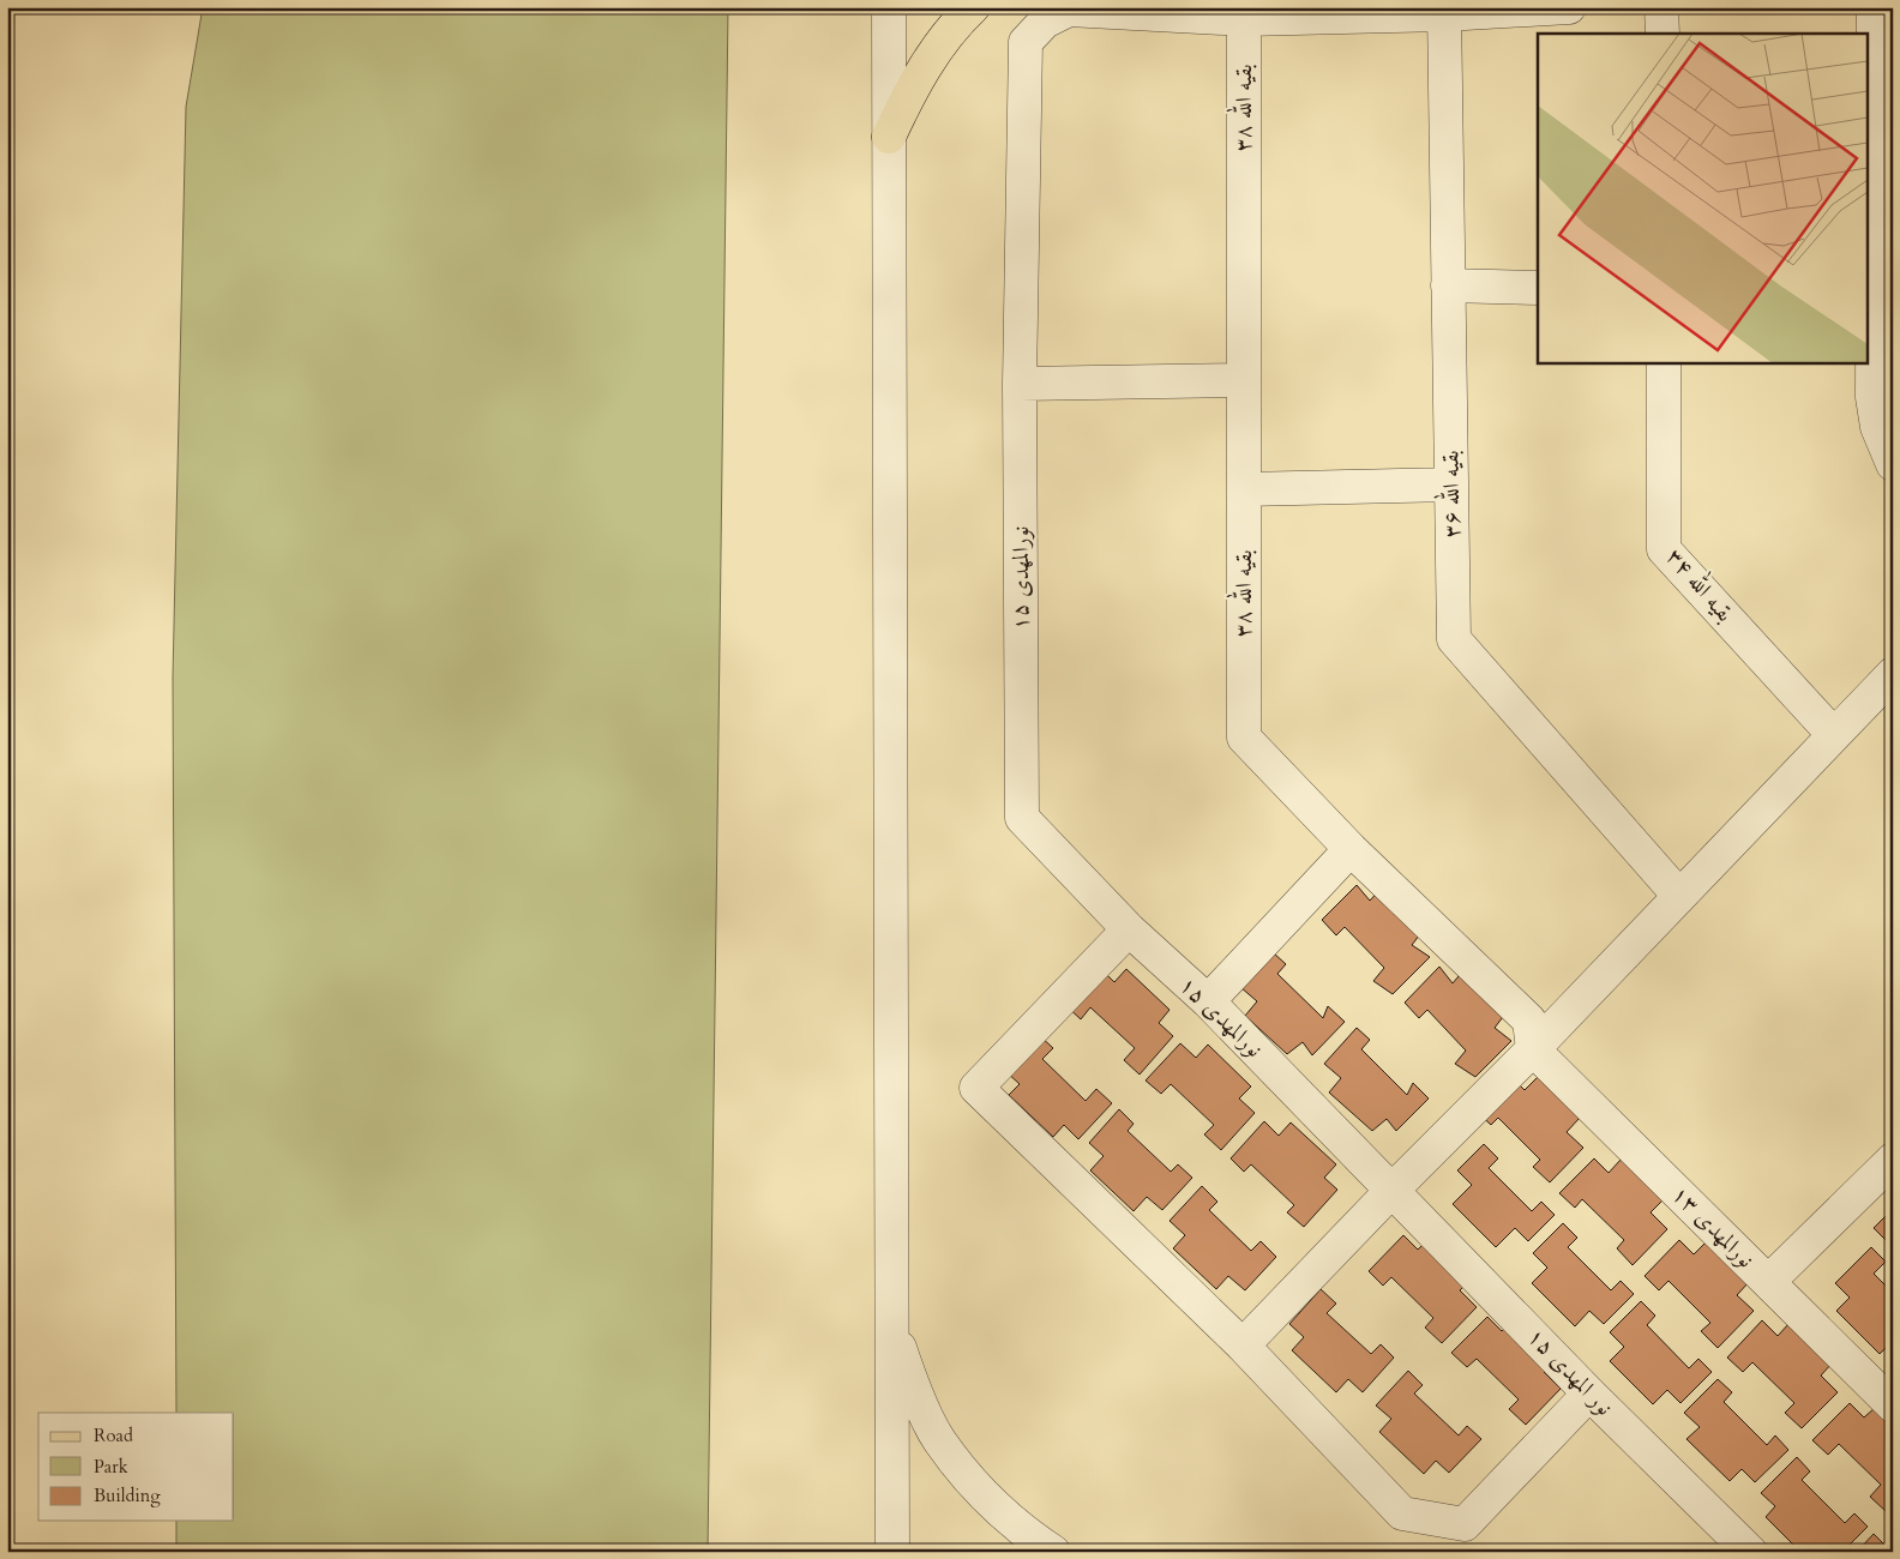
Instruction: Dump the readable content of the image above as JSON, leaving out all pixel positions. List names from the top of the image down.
{
  "streets": {
    "street": [
      "بقیه الله ۳۸",
      "بقیه الله ۳۶",
      "نورالمهدی ۱۵",
      "بقیه الله ۳۴",
      "نورالمهدی ۱۳",
      "نور المهدی ۱۵"
    ]
  },
  "crossings": [
    ["بقیه الله ۳۸", "نورالمهدی ۱۵"],
    ["بقیه الله ۳۸", "نورالمهدی ۱۳"],
    ["بقیه الله ۳۶", "نورالمهدی ۱۵"],
    ["نورالمهدی ۱۵", "نور المهدی ۱۵"]
  ],
  "legend": ["Road", "Park", "Building"]
}
